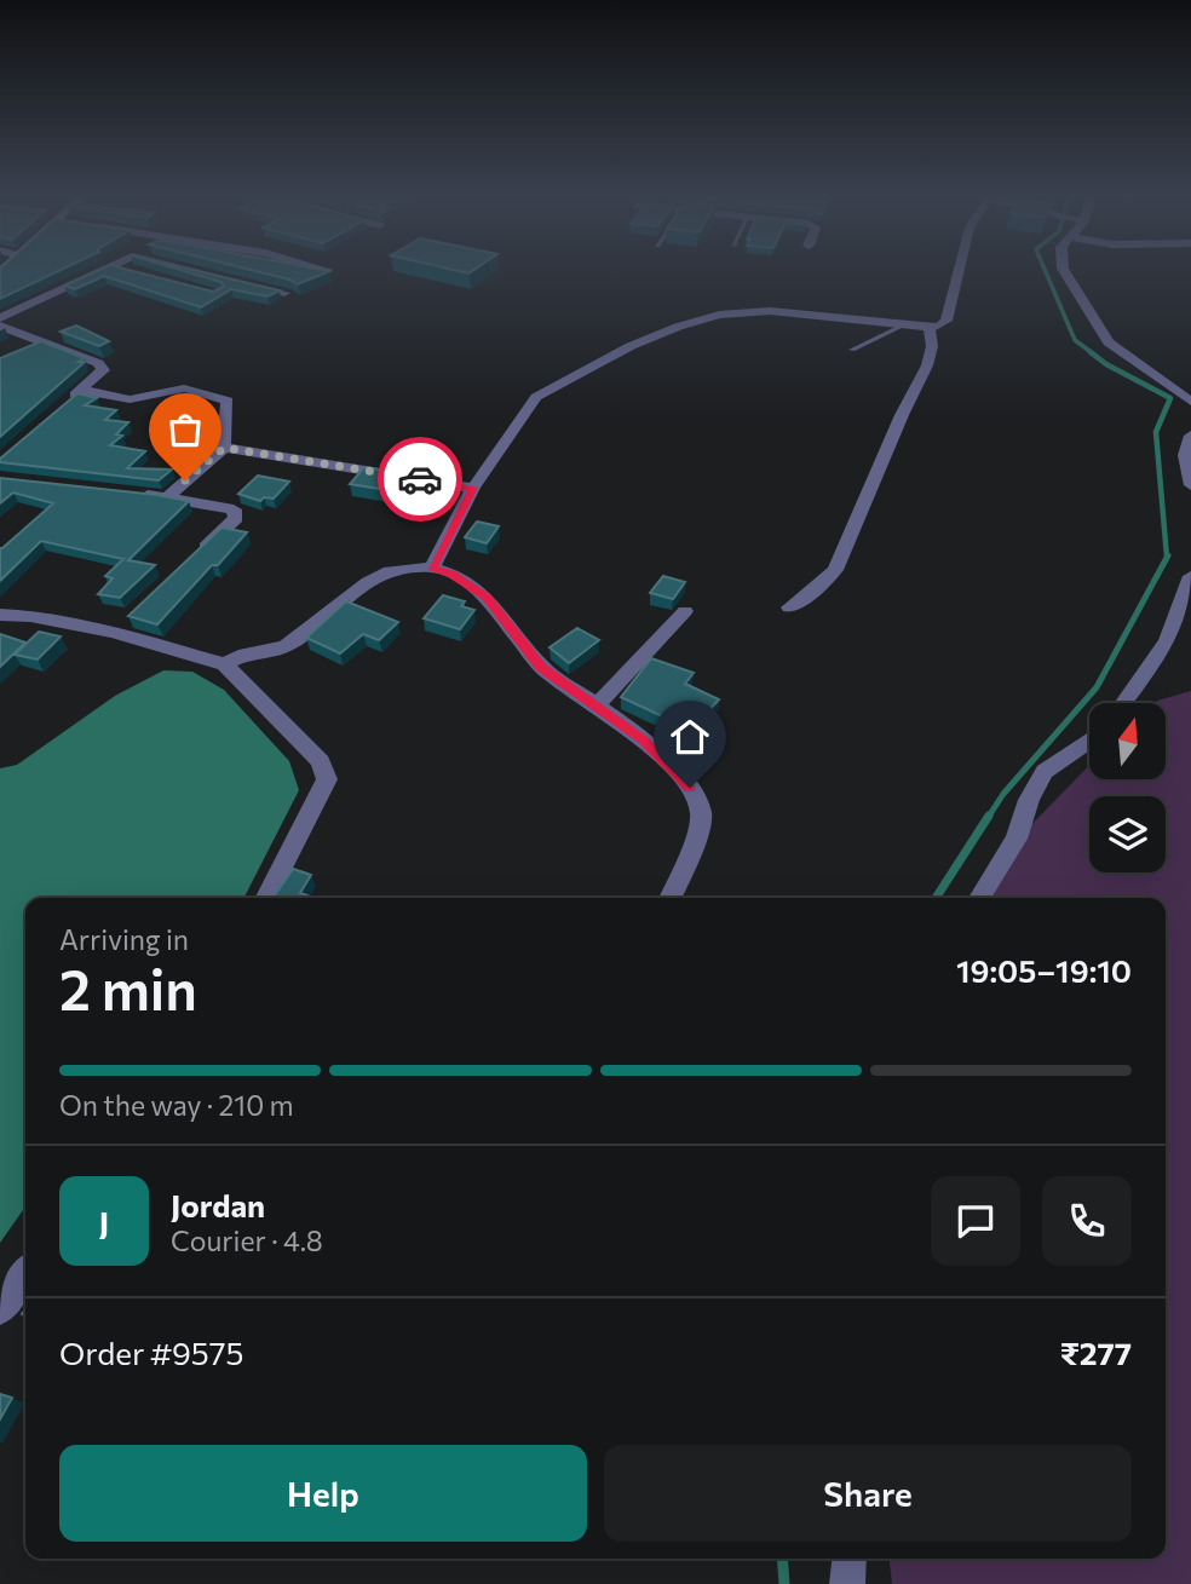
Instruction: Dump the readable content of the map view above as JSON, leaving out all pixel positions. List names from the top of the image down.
{
  "north": "top",
  "page": {
    "heading": ["2 min", "Arriving in", "19:05–19:10"],
    "panel": [
      "Jordan",
      "Courier · 4.8",
      "Order #9575",
      "₹277"
    ],
    "bar": "On the way · 210 m",
    "round": "J",
    "buttons": ["Help", "Share"]
  }
}
